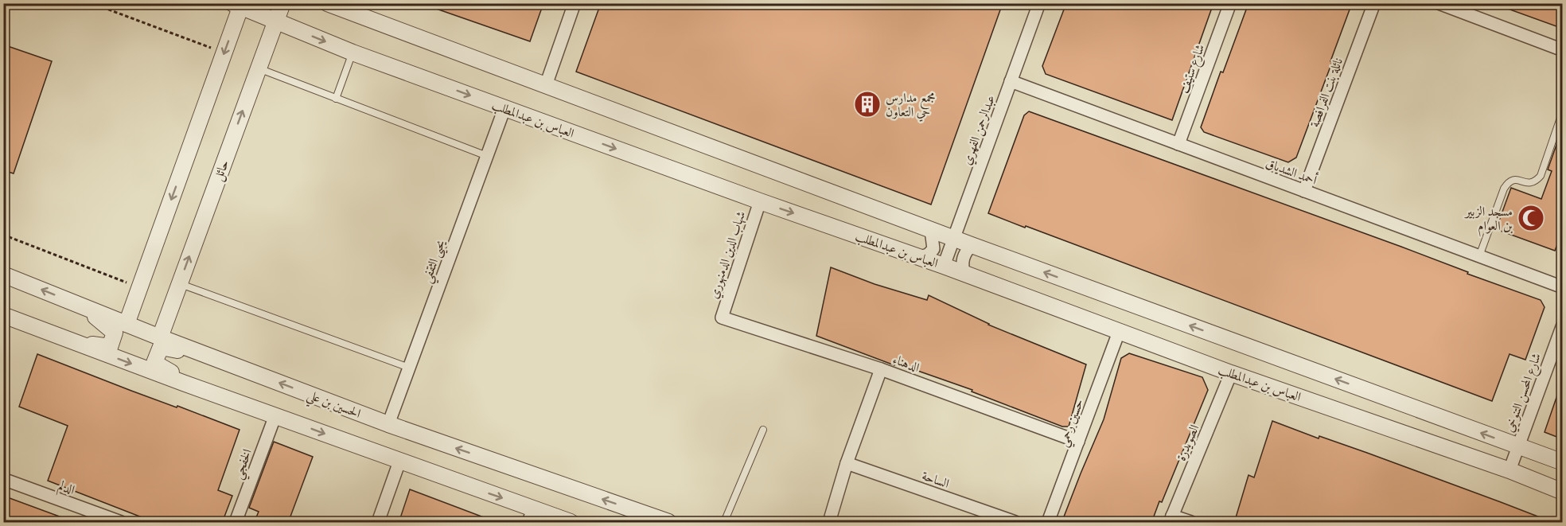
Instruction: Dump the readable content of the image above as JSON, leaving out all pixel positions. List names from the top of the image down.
{
  "streets": {
    "street": [
      "شارع ستيف",
      "نائلة بنت الفرافصة",
      "العباس بن عبدالمطلب",
      "عبدالرحمن الفهري",
      "حائل",
      "أحمد الشدياق",
      "شهاب الدين الدمنهوري",
      "يحيى الثقفي",
      "الدهناء",
      "شارع المحسن التنوخي",
      "الحسين بن علي",
      "حسين رحمي",
      "الصويدرة",
      "الخفجي",
      "الساحة",
      "الدلم"
    ]
  },
  "crossings": [
    ["شارع ستيف", "أحمد الشدياق"],
    ["نائلة بنت الفرافصة", "أحمد الشدياق"],
    ["العباس بن عبدالمطلب", "عبدالرحمن الفهري"],
    ["العباس بن عبدالمطلب", "حائل"],
    ["العباس بن عبدالمطلب", "شهاب الدين الدمنهوري"],
    ["العباس بن عبدالمطلب", "يحيى الثقفي"],
    ["العباس بن عبدالمطلب", "شارع المحسن التنوخي"],
    ["العباس بن عبدالمطلب", "حسين رحمي"],
    ["العباس بن عبدالمطلب", "الصويدرة"],
    ["عبدالرحمن الفهري", "أحمد الشدياق"],
    ["حائل", "الحسين بن علي"],
    ["شهاب الدين الدمنهوري", "الدهناء"],
    ["يحيى الثقفي", "الحسين بن علي"],
    ["الدهناء", "حسين رحمي"]
  ],
  "places": {
    "building": ["مجمع مدارس حي التعاون"],
    "mosque": ["مسجد الزبير بن العوام"]
  }
}
